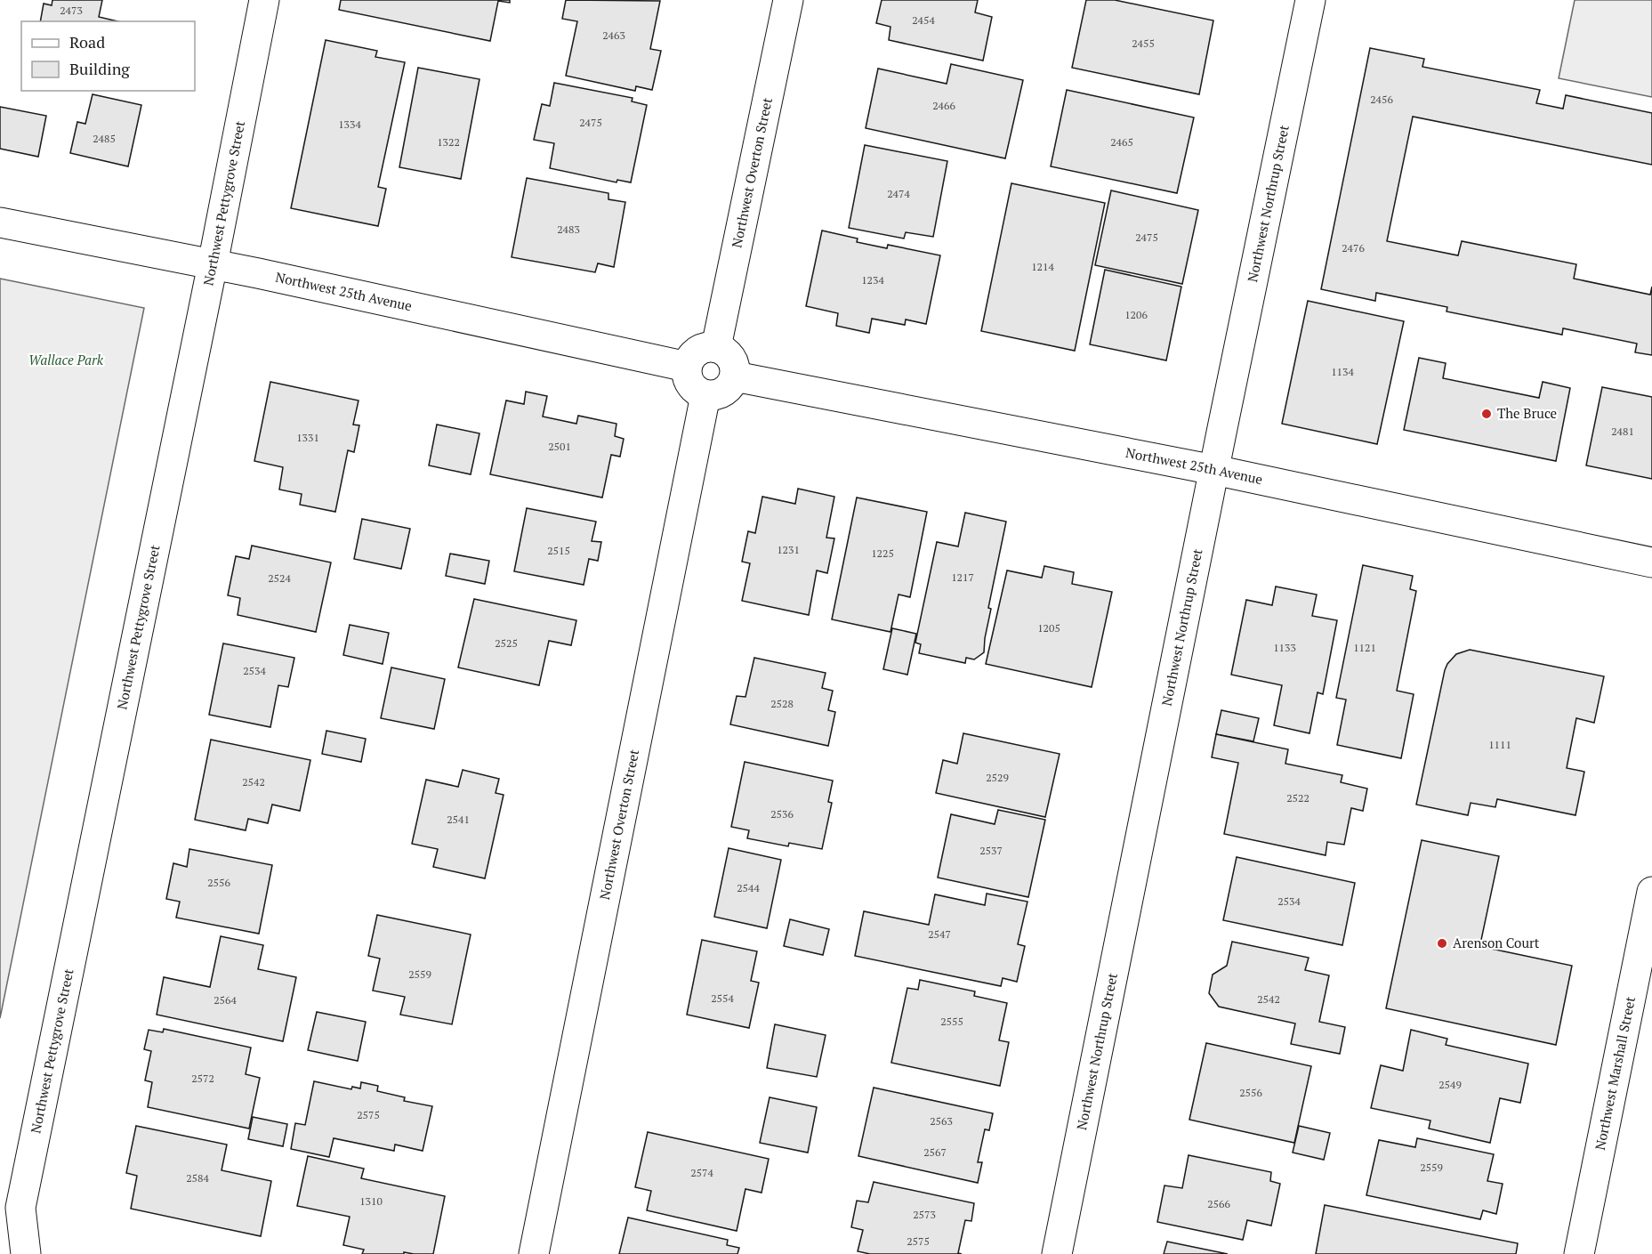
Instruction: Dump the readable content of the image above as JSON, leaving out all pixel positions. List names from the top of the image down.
{
  "streets": {
    "street": [
      "Northwest Overton Street",
      "Northwest Pettygrove Street",
      "Northwest Northrup Street",
      "Northwest 25th Avenue",
      "Northwest Marshall Street"
    ]
  },
  "crossings": [
    ["Northwest Overton Street", "Northwest 25th Avenue"],
    ["Northwest Pettygrove Street", "Northwest 25th Avenue"],
    ["Northwest Northrup Street", "Northwest 25th Avenue"]
  ],
  "parks": ["Wallace Park"],
  "places": ["The Bruce", "Arenson Court"],
  "house_numbers": [
    "2473",
    "2454",
    "2463",
    "2455",
    "2456",
    "2466",
    "2475",
    "1334",
    "2485",
    "1322",
    "2465",
    "2474",
    "2483",
    "2475",
    "2476",
    "1214",
    "1234",
    "1206",
    "1134",
    "2481",
    "1331",
    "2501",
    "1231",
    "2515",
    "1225",
    "1217",
    "2524",
    "1205",
    "2525",
    "1133",
    "1121",
    "2534",
    "2528",
    "1111",
    "2529",
    "2542",
    "2522",
    "2536",
    "2541",
    "2537",
    "2556",
    "2544",
    "2534",
    "2547",
    "2559",
    "2554",
    "2542",
    "2564",
    "2555",
    "2572",
    "2549",
    "2556",
    "2575",
    "2563",
    "2567",
    "2559",
    "2574",
    "2584",
    "1310",
    "2566",
    "2573",
    "2575"
  ],
  "legend": ["Road", "Building"]
}
